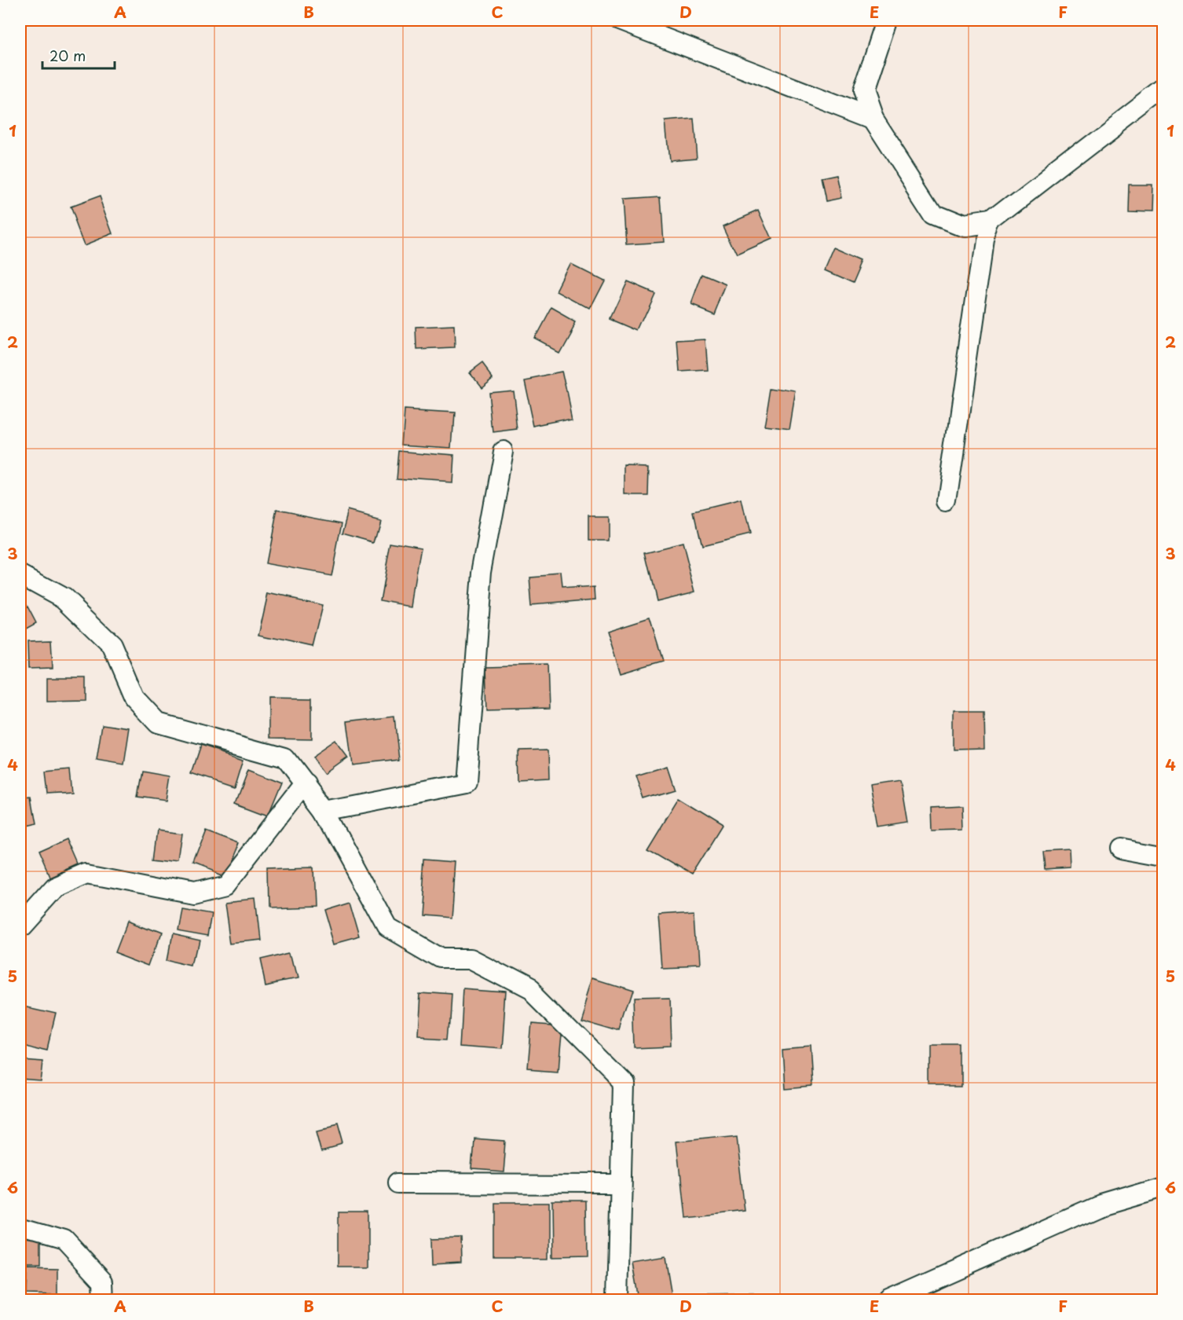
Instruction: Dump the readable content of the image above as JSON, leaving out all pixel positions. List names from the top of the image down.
{
  "scale_bar": "20 m",
  "grid": {
    "columns": [
      "A",
      "B",
      "C",
      "D",
      "E",
      "F"
    ],
    "rows": [
      "1",
      "2",
      "3",
      "4",
      "5",
      "6"
    ]
  }
}
